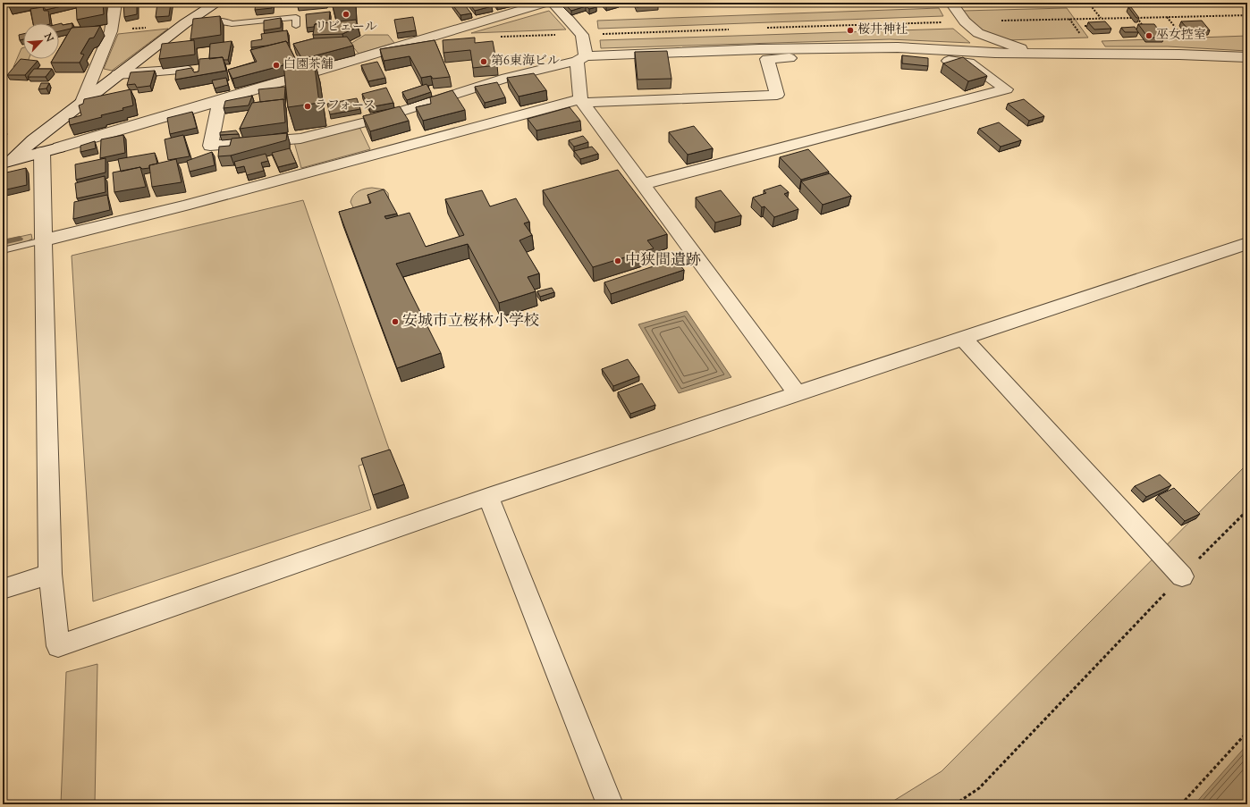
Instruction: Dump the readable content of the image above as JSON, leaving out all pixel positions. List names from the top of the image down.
{
  "places": [
    "リビェール",
    "桜井神社",
    "巫女控室",
    "第6東海ビル",
    "白園茶舗",
    "ラフォース",
    "中狭間遺跡",
    "安城市立桜林小学校"
  ],
  "north": "top right"
}
